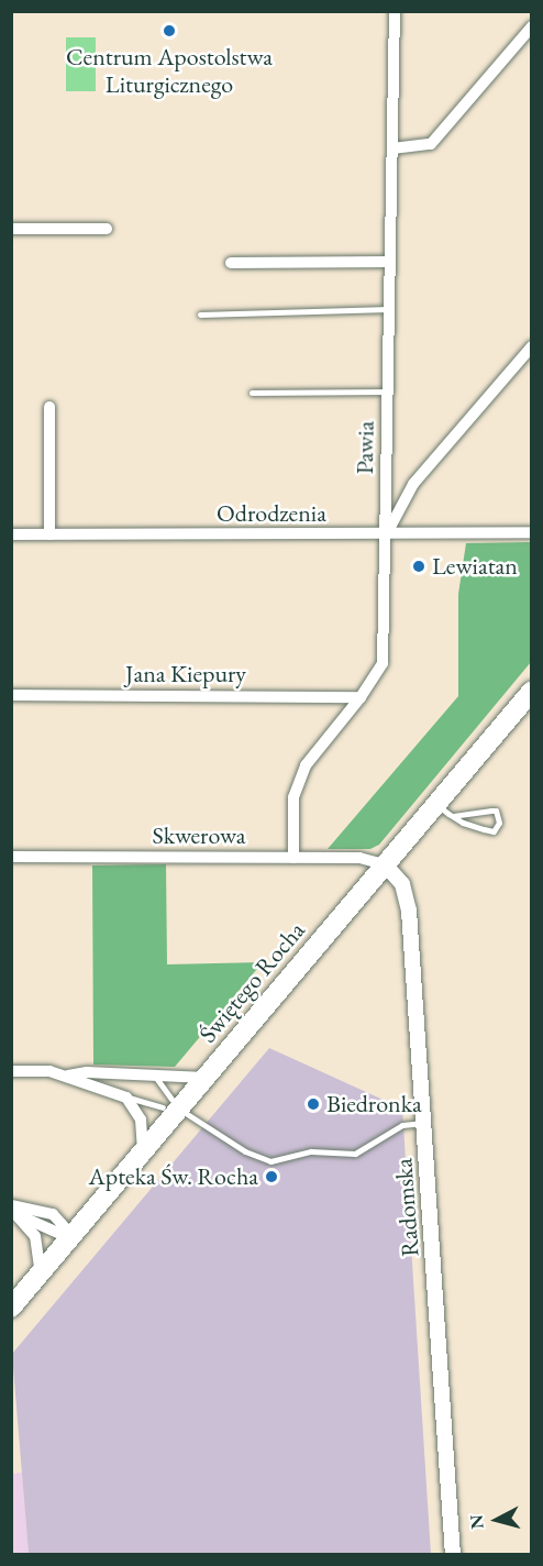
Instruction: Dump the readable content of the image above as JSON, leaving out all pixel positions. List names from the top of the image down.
{
  "streets": {
    "main road": ["Świętego Rocha"],
    "street": [
      "Pawia",
      "Odrodzenia",
      "Jana Kiepury",
      "Skwerowa",
      "Radomska"
    ]
  },
  "crossings": [
    ["Pawia", "Odrodzenia"],
    ["Pawia", "Jana Kiepury"],
    ["Pawia", "Skwerowa"],
    ["Skwerowa", "Świętego Rocha"],
    ["Skwerowa", "Radomska"],
    ["Świętego Rocha", "Radomska"]
  ],
  "places": [
    "Centrum Apostolstwa Liturgicznego",
    "Lewiatan",
    "Biedronka",
    "Apteka Św. Rocha"
  ],
  "north": "left"
}
